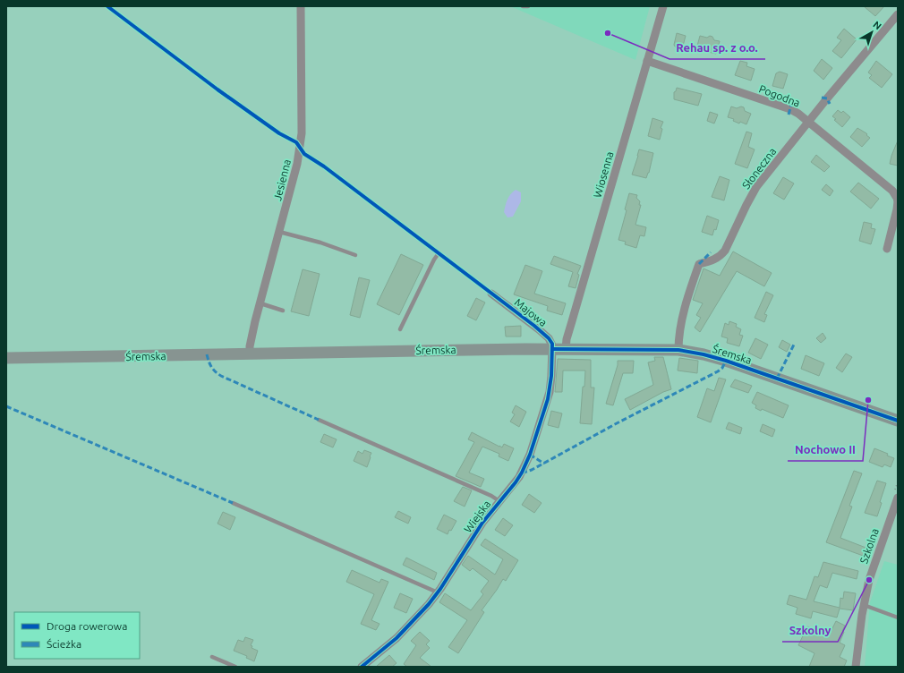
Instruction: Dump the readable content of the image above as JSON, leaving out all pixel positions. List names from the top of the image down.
{
  "streets": {
    "main road": ["Śremska"],
    "street": [
      "Pogodna",
      "Słoneczna",
      "Wiosenna",
      "Jesienna",
      "Majowa",
      "Wiejska",
      "Szkolna"
    ]
  },
  "crossings": [
    ["Pogodna", "Słoneczna"],
    ["Pogodna", "Wiosenna"],
    ["Słoneczna", "Śremska"],
    ["Wiosenna", "Śremska"],
    ["Jesienna", "Śremska"],
    ["Majowa", "Śremska"],
    ["Majowa", "Wiejska"],
    ["Śremska", "Wiejska"]
  ],
  "places": ["Rehau sp. z o.o.", "Nochowo II", "Szkolny"],
  "legend": ["Droga rowerowa", "Ścieżka"],
  "north": "top right"
}
